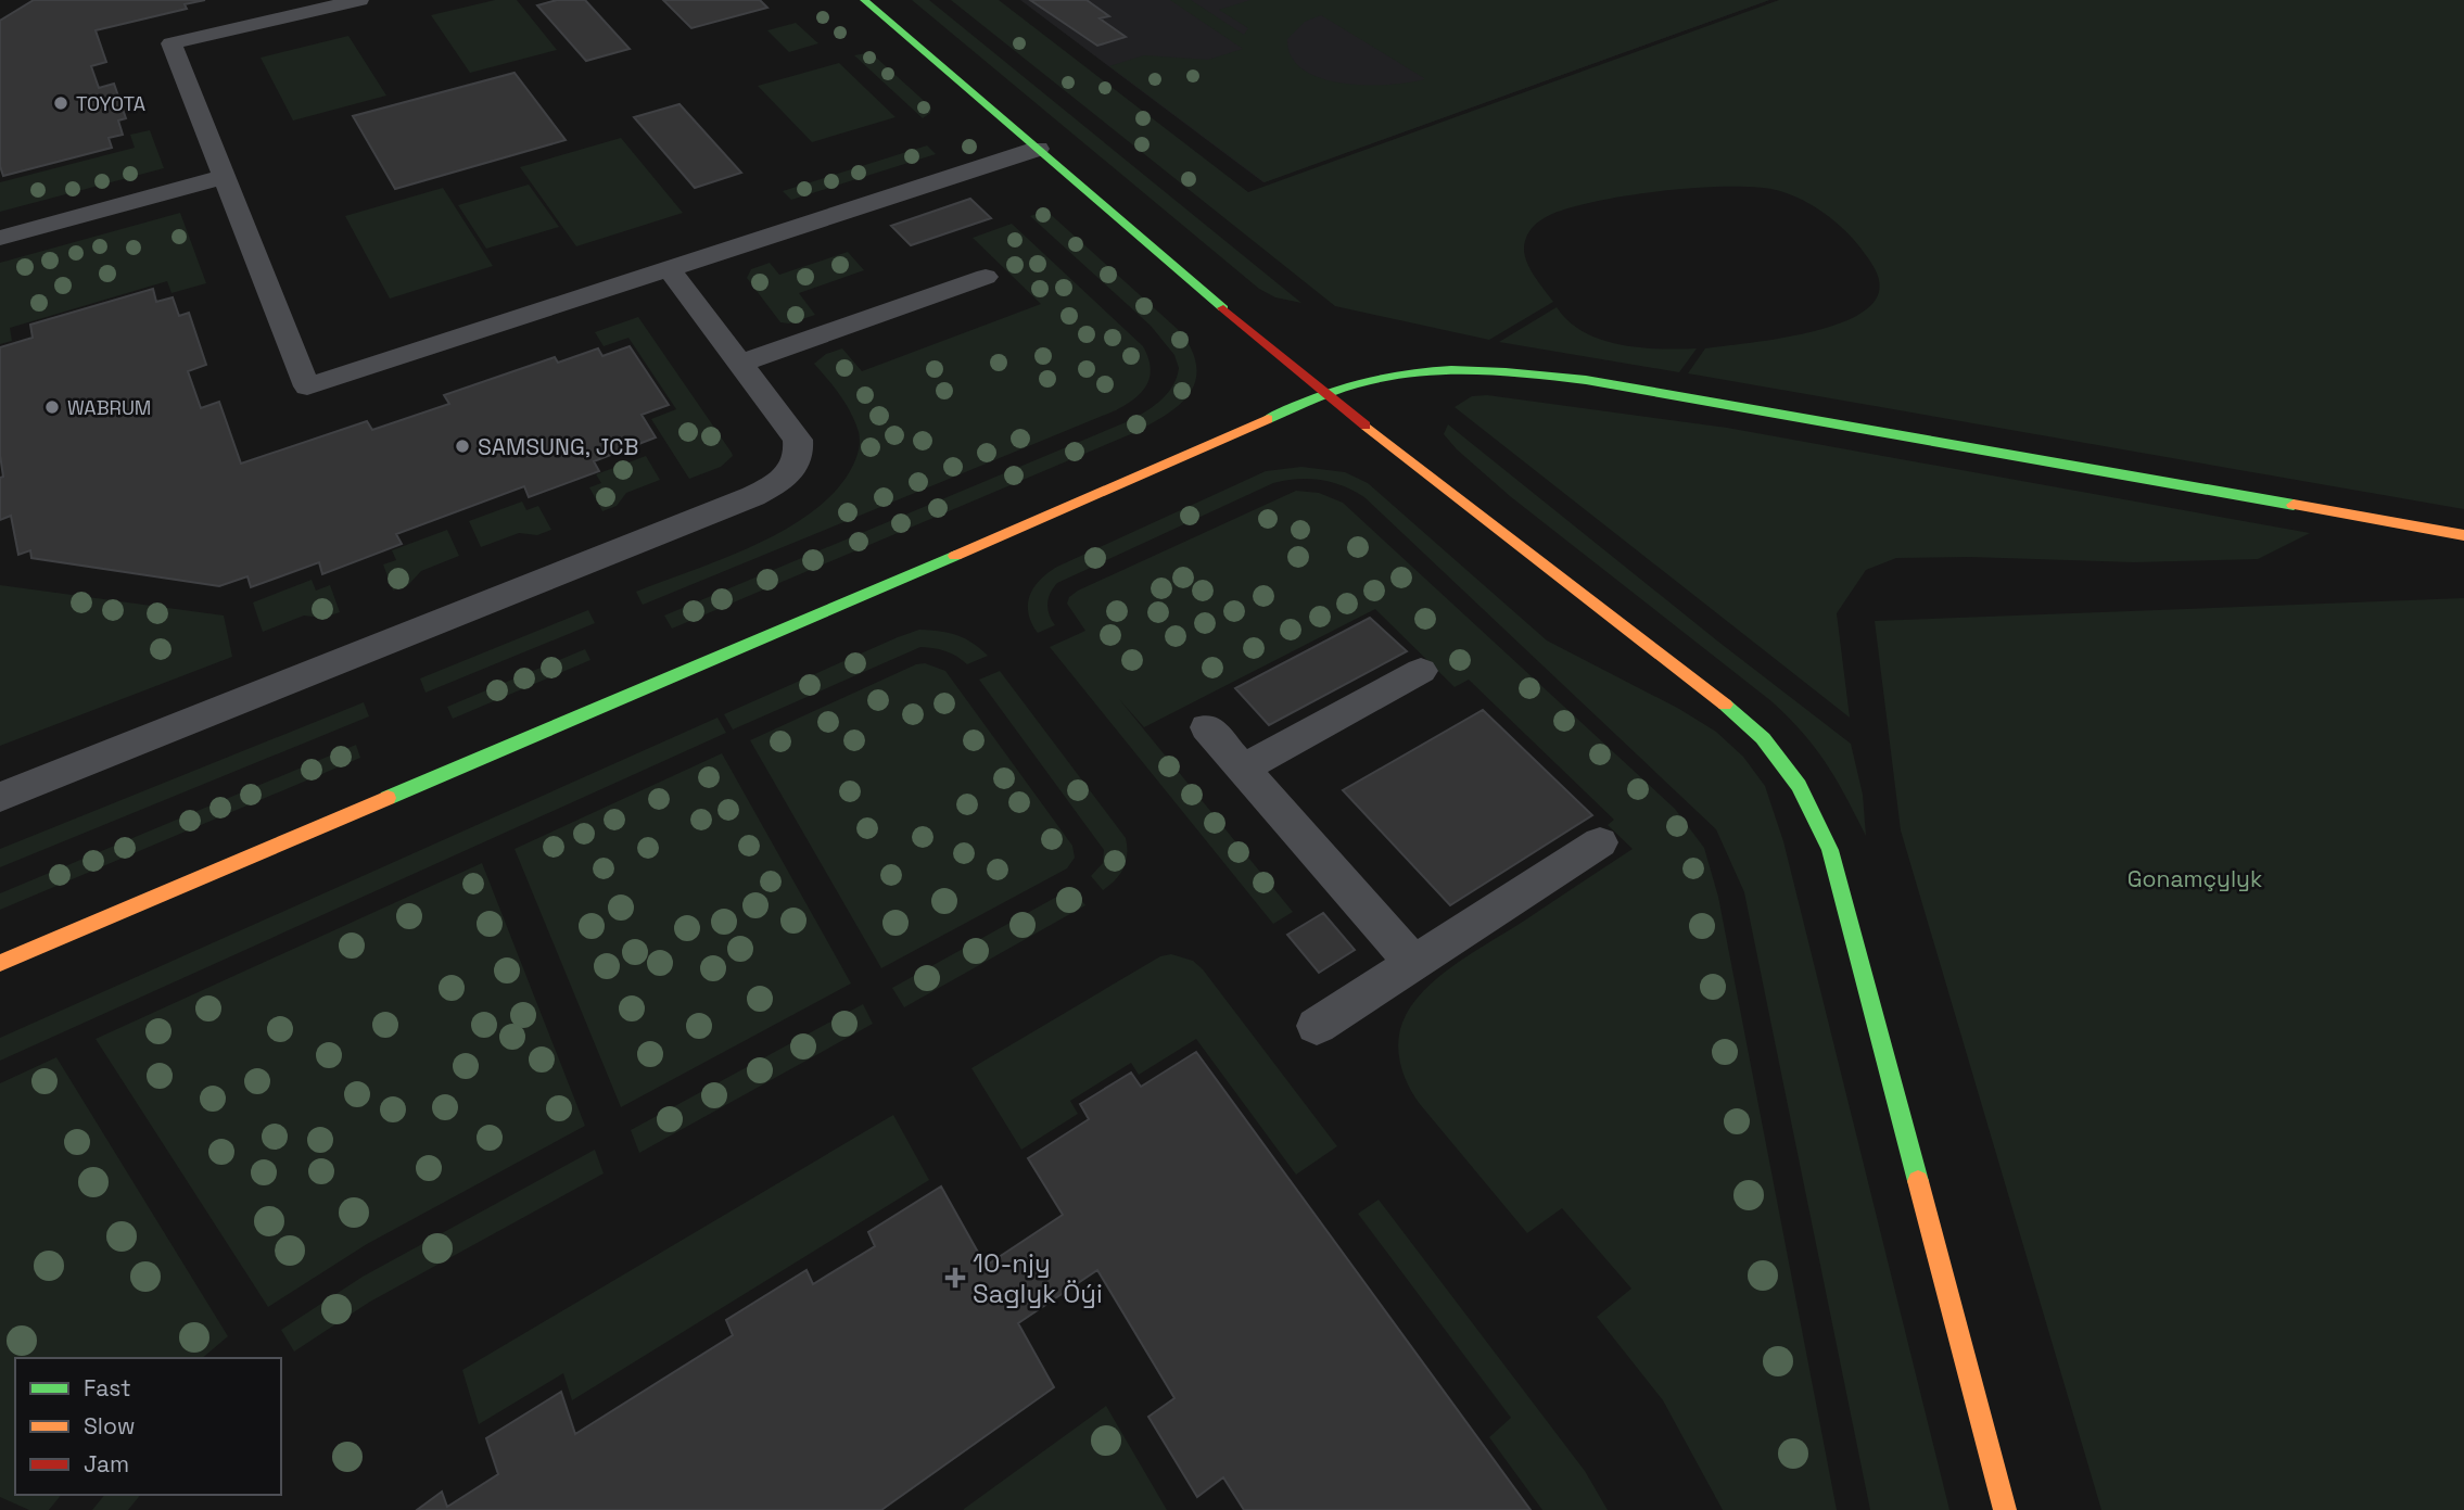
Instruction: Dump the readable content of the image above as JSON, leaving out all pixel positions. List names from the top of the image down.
{
  "parks": ["Gonamçylyk"],
  "places": {
    "other": ["TOYOTA", "WABRUM", "SAMSUNG, JCB"],
    "health": ["10-njy Saglyk Öýi"]
  },
  "legend": ["Fast", "Slow", "Jam"]
}
